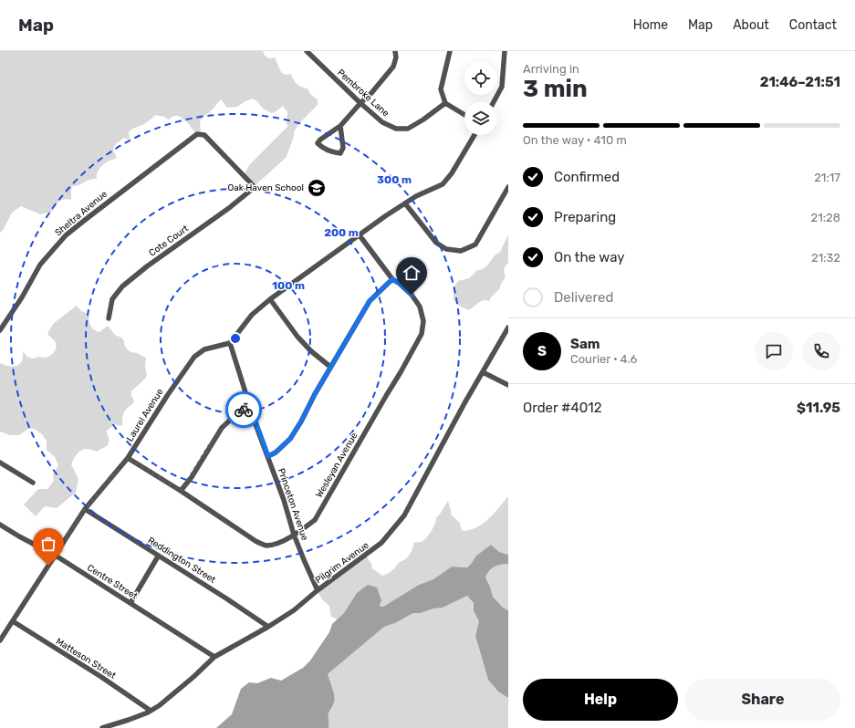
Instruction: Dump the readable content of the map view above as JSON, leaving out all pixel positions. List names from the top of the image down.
{
  "streets": {
    "street": [
      "Pembroke Lane",
      "Sheltra Avenue",
      "Cote Court",
      "Laurel Avenue",
      "Wesleyan Avenue",
      "Princeton Avenue",
      "Reddington Street",
      "Pilgrim Avenue",
      "Centre Street",
      "Matteson Street"
    ]
  },
  "crossings": [
    ["Sheltra Avenue", "Cote Court"],
    ["Laurel Avenue", "Wesleyan Avenue"],
    ["Laurel Avenue", "Princeton Avenue"],
    ["Laurel Avenue", "Reddington Street"],
    ["Laurel Avenue", "Centre Street"],
    ["Laurel Avenue", "Matteson Street"],
    ["Wesleyan Avenue", "Princeton Avenue"],
    ["Princeton Avenue", "Pilgrim Avenue"],
    ["Reddington Street", "Pilgrim Avenue"],
    ["Pilgrim Avenue", "Centre Street"],
    ["Pilgrim Avenue", "Matteson Street"]
  ],
  "places": {
    "school or university": ["Oak Haven School"]
  },
  "page": {
    "header": "Map",
    "nav": [
      "Home",
      "Map",
      "About",
      "Contact"
    ],
    "heading": ["3 min", "Arriving in", "21:46–21:51"],
    "panel": [
      "Sam",
      "Courier · 4.6",
      "Order #4012",
      "$11.95"
    ],
    "bar": "On the way · 410 m",
    "list": [
      ["Confirmed", "21:17"],
      ["Preparing", "21:28"],
      ["On the way", "21:32"],
      "Delivered"
    ],
    "round": "S",
    "buttons": ["Help", "Share"]
  },
  "rings": ["300 m", "200 m", "100 m"]
}
